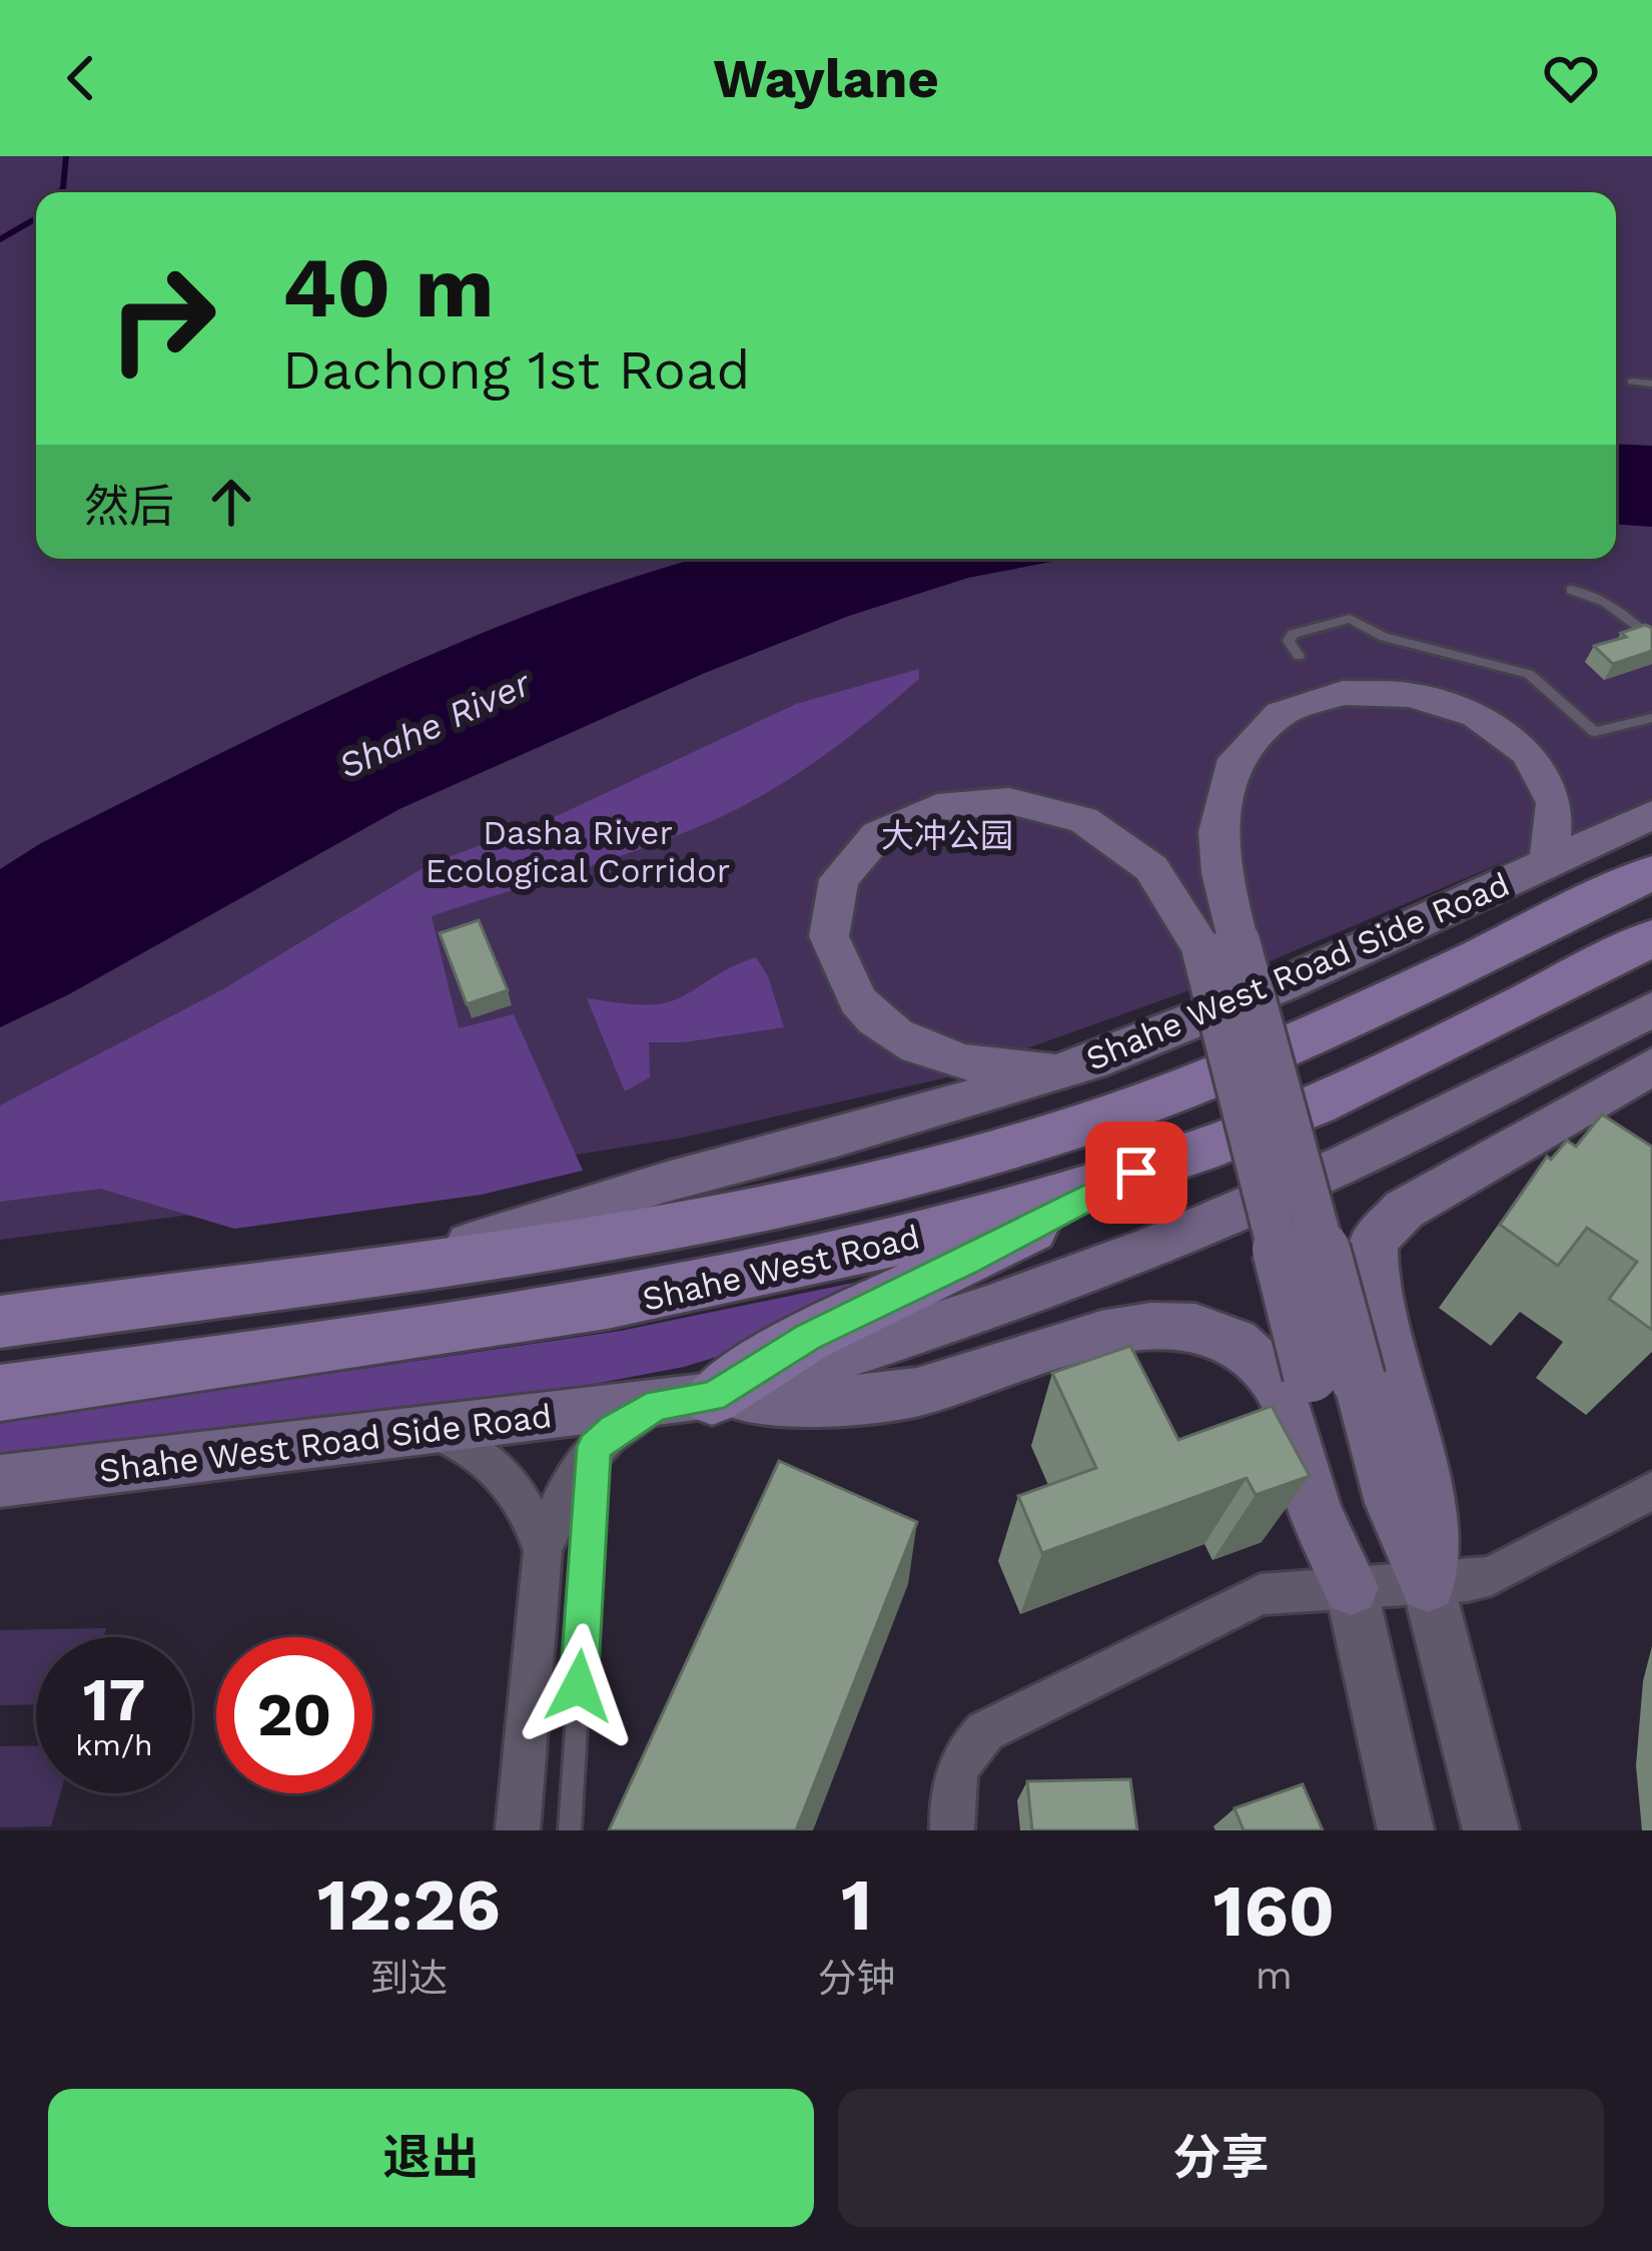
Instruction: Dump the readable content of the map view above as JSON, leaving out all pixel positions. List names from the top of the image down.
{
  "streets": {
    "main road": ["Shahe West Road Side Road", "Shahe West Road"]
  },
  "crossings": [
    ["Shahe West Road Side Road", "Shahe West Road"]
  ],
  "water": ["Shahe River"],
  "parks": ["Dasha River Ecological Corridor", "大冲公园"],
  "page": {
    "header": "Waylane",
    "turn": ["40 m", "Dachong 1st Road"],
    "then": "然后",
    "speed": "17 km/h",
    "limit": "20",
    "eta": [
      "12:26",
      "到达",
      "1",
      "分钟",
      "160",
      "m"
    ],
    "buttons": ["退出", "分享"]
  }
}
